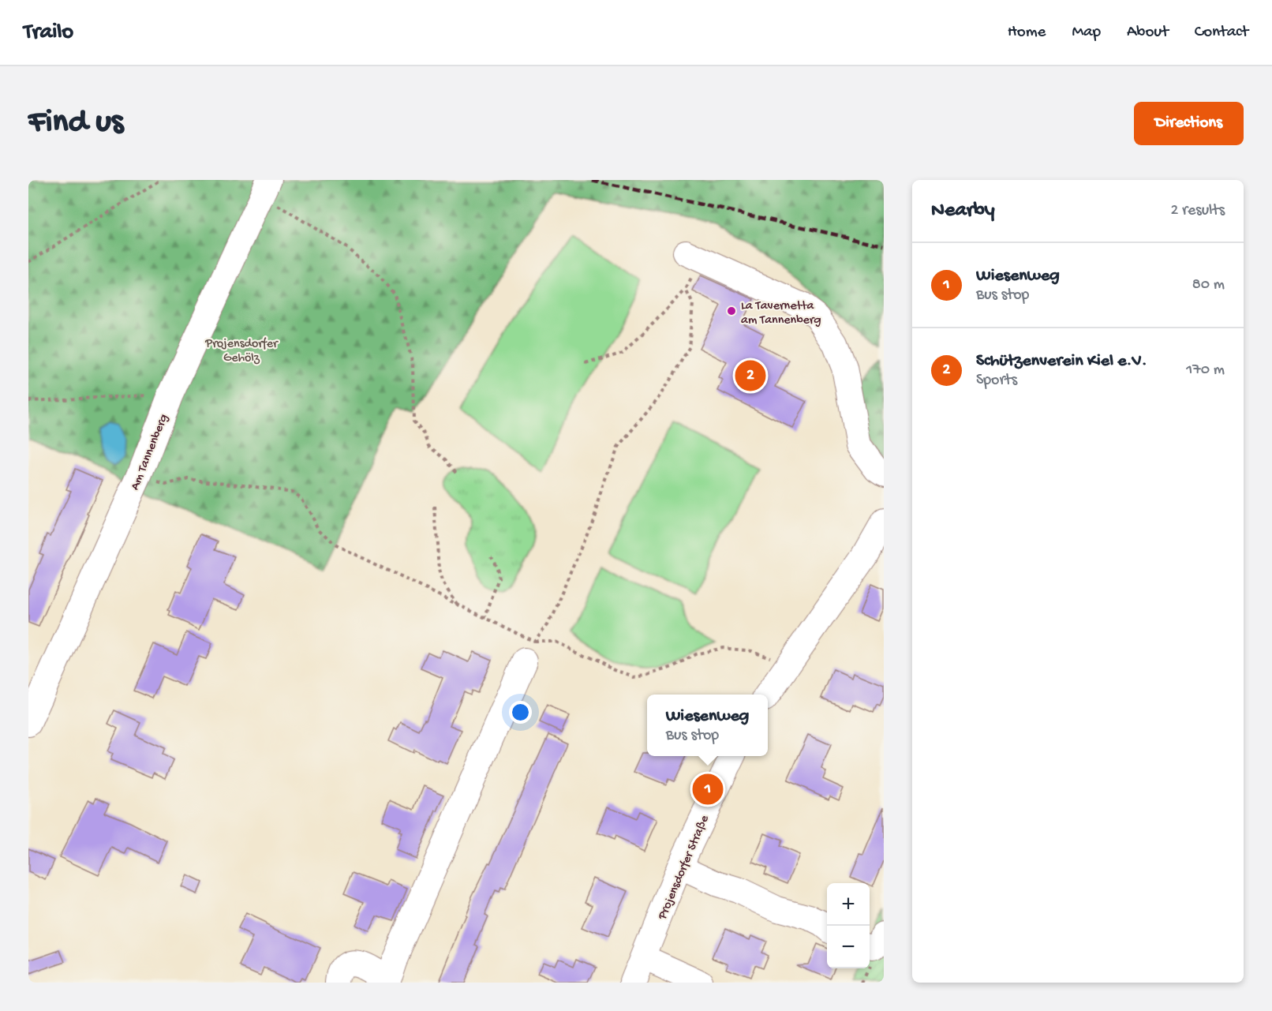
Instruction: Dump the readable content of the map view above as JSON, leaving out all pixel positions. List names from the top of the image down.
{
  "streets": {
    "street": ["Am Tannenberg", "Projensdorfer Straße"]
  },
  "parks": ["Projensdorfer Gehölz"],
  "places": ["La Tavernetta am Tannenberg"],
  "page": {
    "header": "Trailo",
    "nav": [
      "Home",
      "Map",
      "About",
      "Contact"
    ],
    "buttons": "Directions",
    "title": "Find us",
    "heading": ["Nearby", "2 results"],
    "list": [
      {
        "mark": "1",
        "name": "Wiesenweg",
        "note": "Bus stop",
        "value": "80 m"
      },
      {
        "mark": "2",
        "name": "Schützenverein Kiel e.V.",
        "note": "Sports",
        "value": "170 m"
      }
    ],
    "pins": ["2", "1"],
    "popup": ["Wiesenweg", "Bus stop"],
    "map_buttons": ["+", "−"]
  }
}
